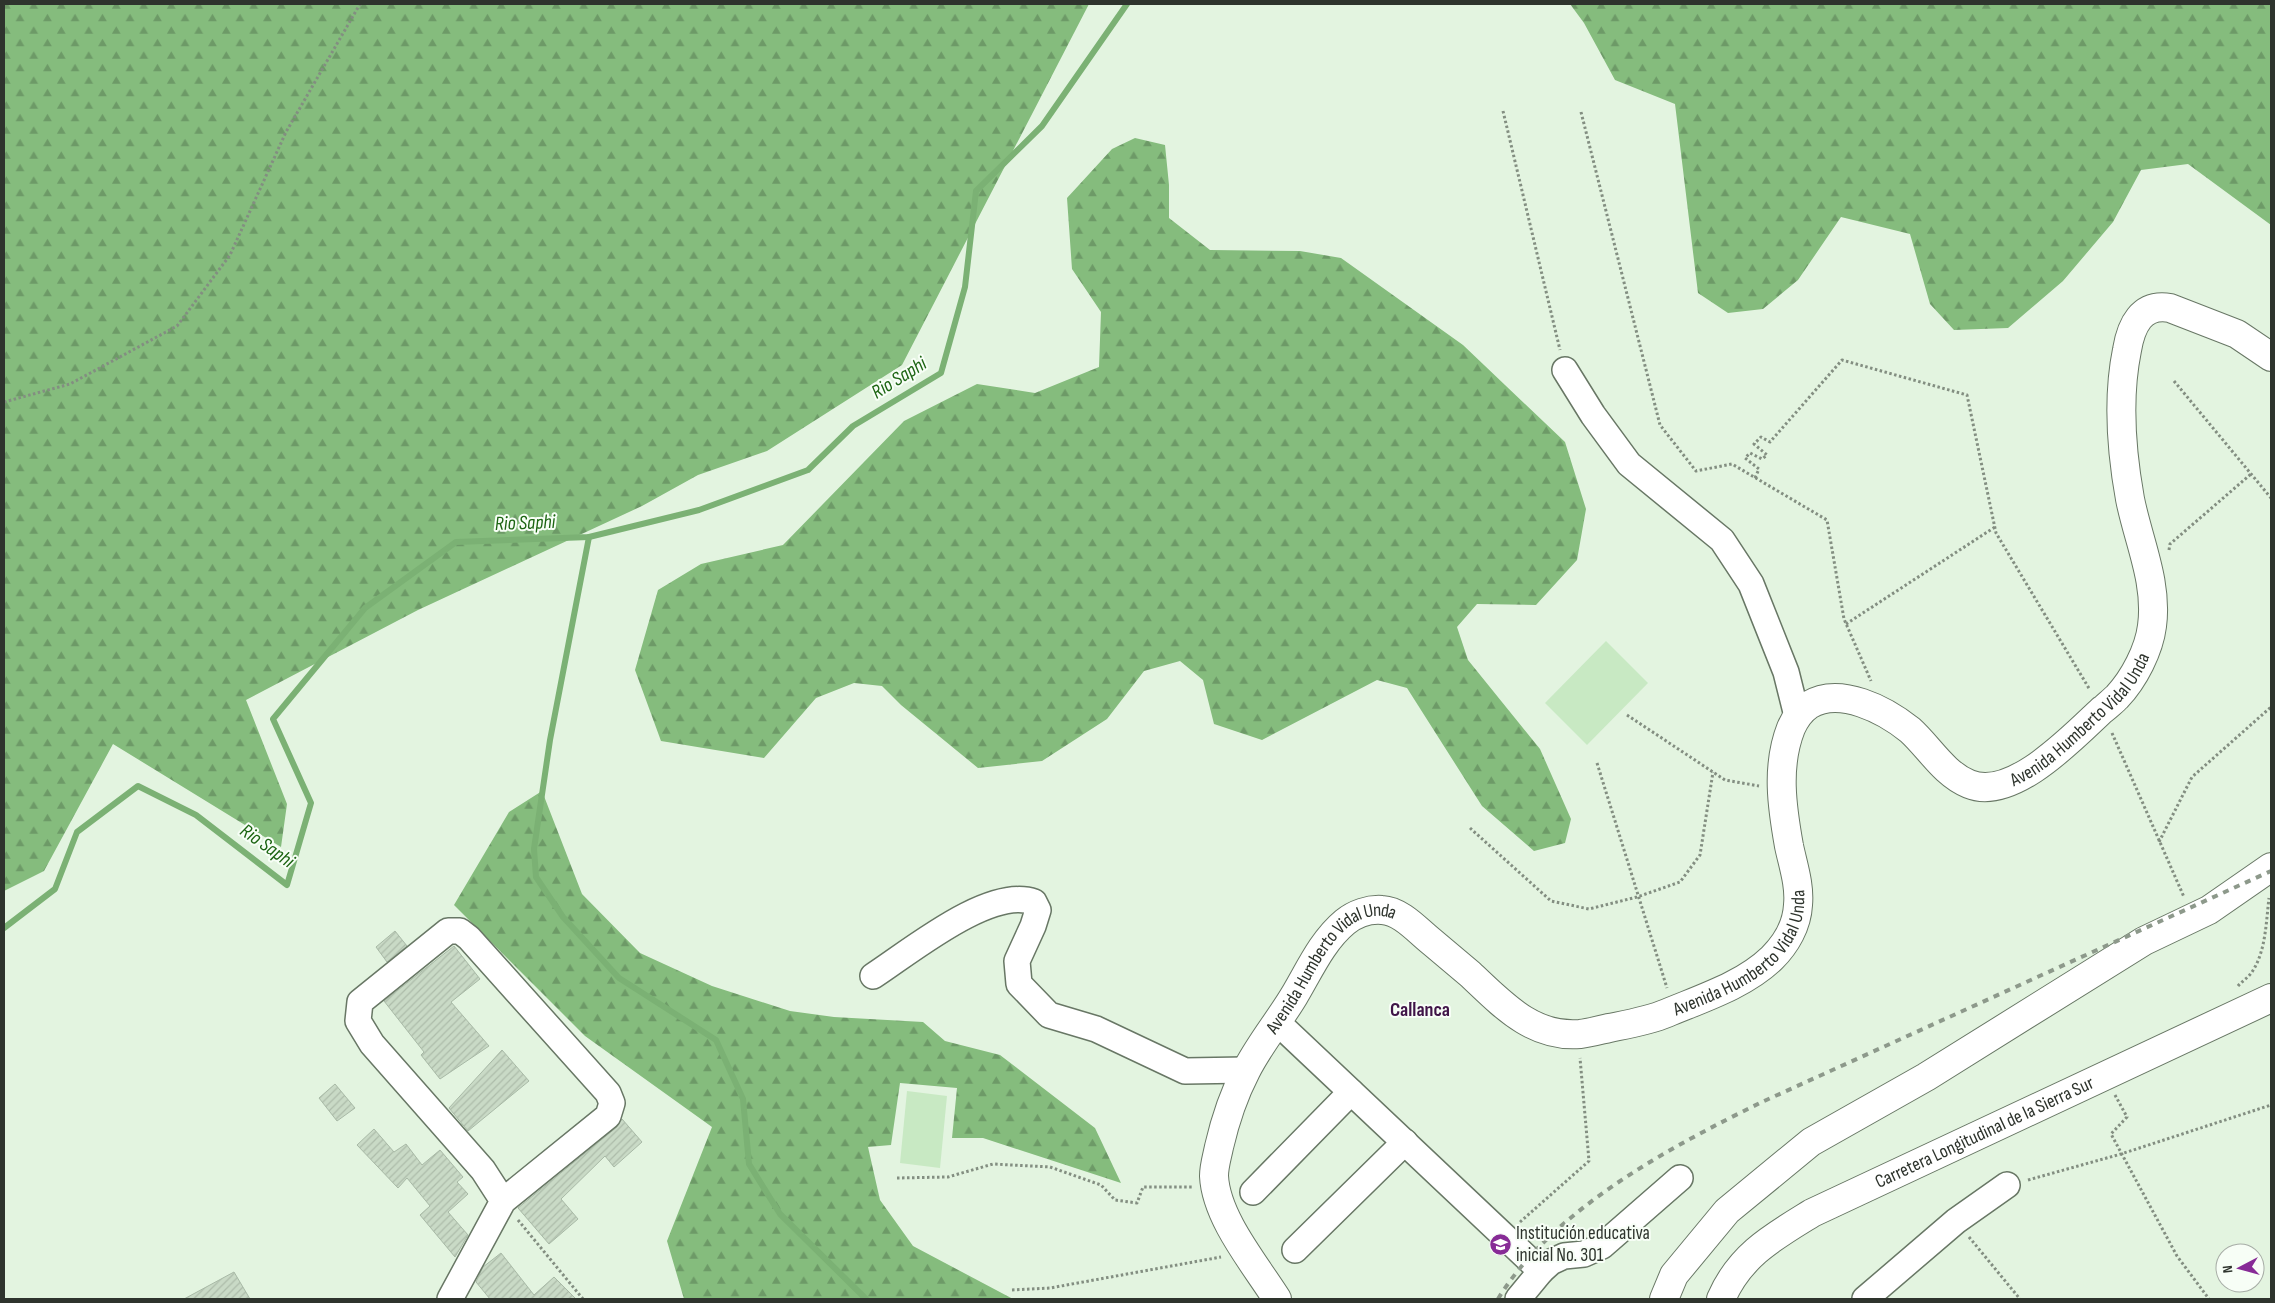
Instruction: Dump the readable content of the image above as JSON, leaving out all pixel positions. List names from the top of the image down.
{
  "streets": {
    "main road": ["Avenida Humberto Vidal Unda", "Carretera Longitudinal de la Sierra Sur"]
  },
  "districts": ["Callanca"],
  "water": ["Rio Saphi"],
  "places": {
    "school or university": ["Institución educativa inicial No. 301"]
  },
  "north": "left"
}
